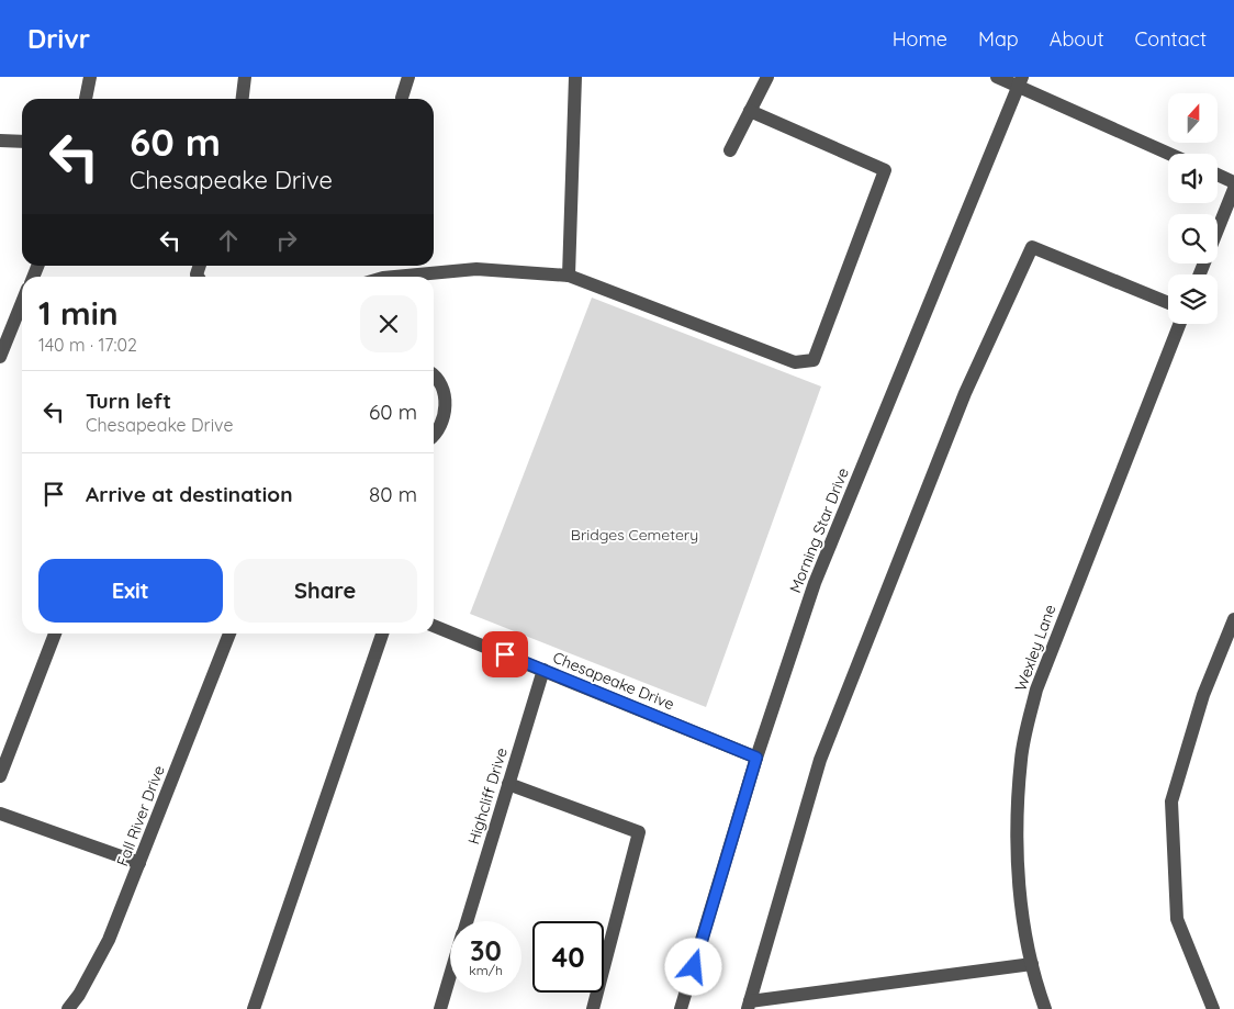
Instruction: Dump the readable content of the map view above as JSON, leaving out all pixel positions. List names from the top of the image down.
{
  "streets": {
    "street": [
      "Morning Star Drive",
      "Wexley Lane",
      "Chesapeake Drive",
      "Highcliff Drive",
      "Fall River Drive"
    ]
  },
  "crossings": [
    ["Morning Star Drive", "Chesapeake Drive"],
    ["Chesapeake Drive", "Highcliff Drive"]
  ],
  "parks": ["Bridges Cemetery"],
  "north": "top",
  "page": {
    "header": "Drivr",
    "nav": [
      "Home",
      "Map",
      "About",
      "Contact"
    ],
    "turn": ["60 m", "Chesapeake Drive"],
    "heading": ["1 min", "140 m · 17:02"],
    "list": [
      {
        "name": "Turn left",
        "note": "Chesapeake Drive",
        "value": "60 m"
      },
      {
        "name": "Arrive at destination",
        "value": "80 m"
      }
    ],
    "buttons": ["Exit", "Share"],
    "speed": "30 km/h",
    "limit": "40"
  }
}
